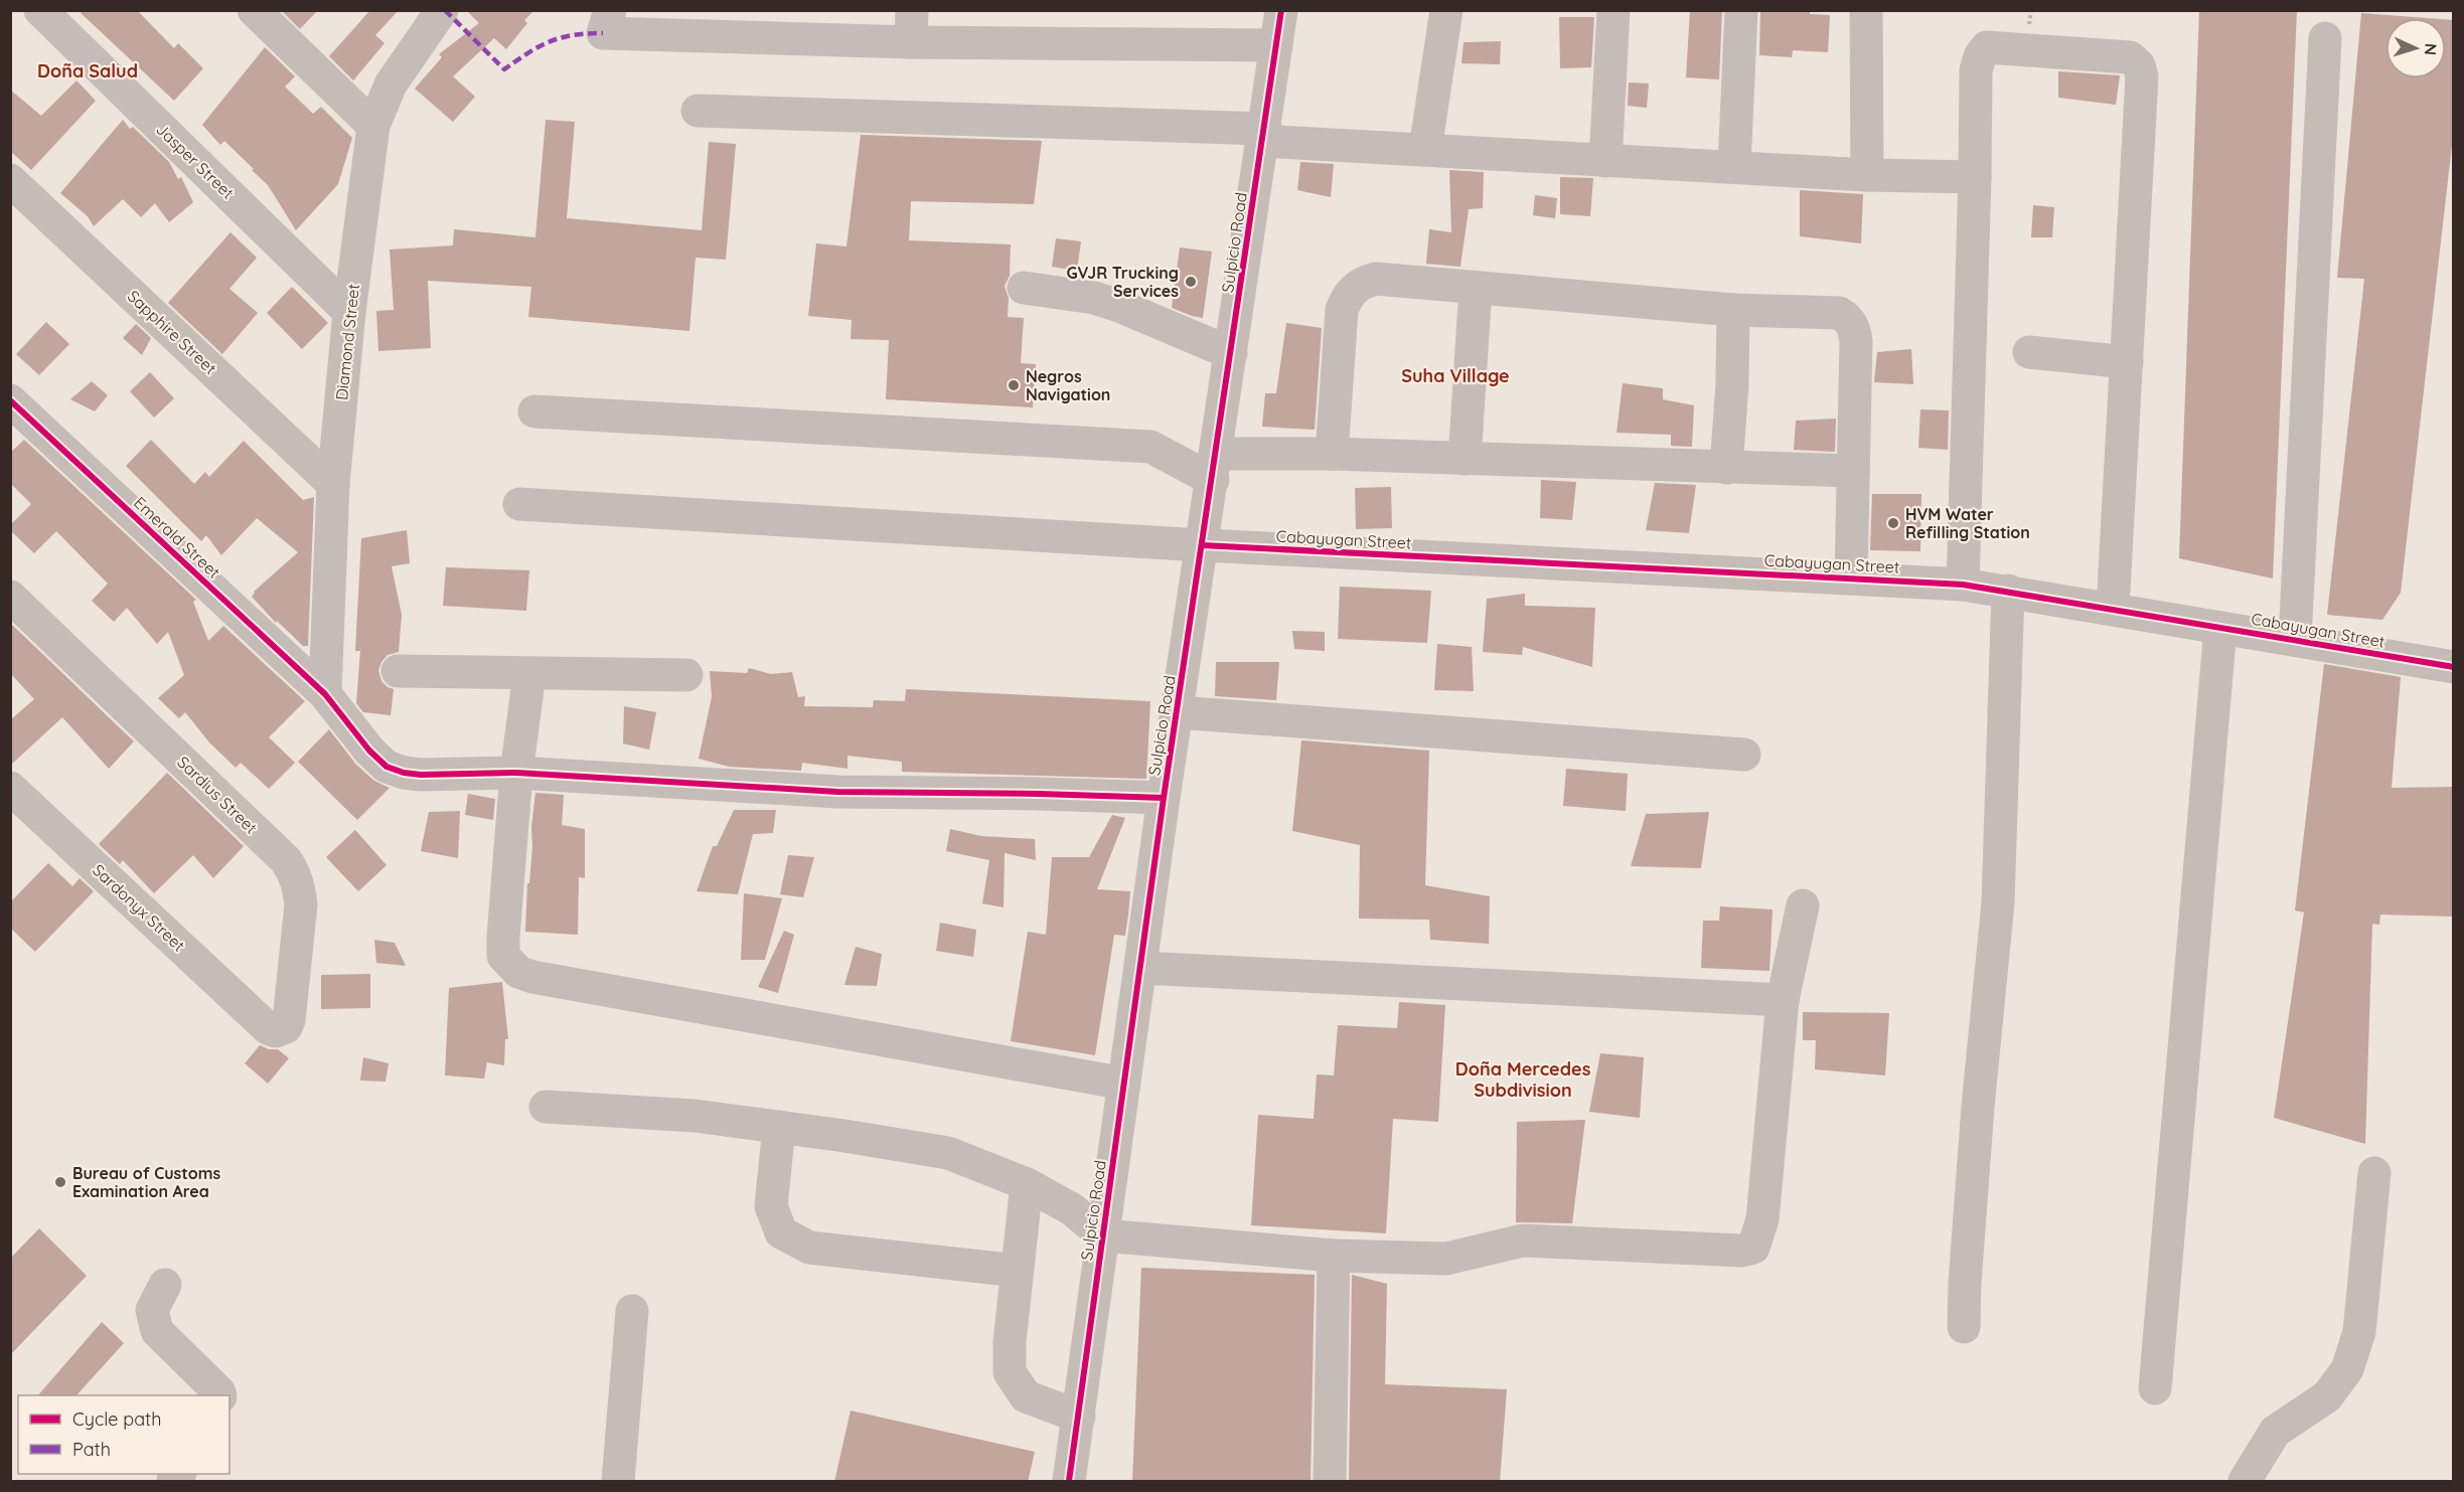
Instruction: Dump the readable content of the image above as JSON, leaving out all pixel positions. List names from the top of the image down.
{
  "streets": {
    "street": [
      "Jasper Street",
      "Sulpicio Road",
      "Sapphire Street",
      "Diamond Street",
      "Emerald Street",
      "Cabayugan Street",
      "Sardius Street",
      "Sardonyx Street"
    ]
  },
  "crossings": [
    ["Jasper Street", "Diamond Street"],
    ["Sulpicio Road", "Emerald Street"],
    ["Sulpicio Road", "Cabayugan Street"],
    ["Sapphire Street", "Diamond Street"],
    ["Diamond Street", "Emerald Street"],
    ["Sardius Street", "Sardonyx Street"]
  ],
  "districts": ["Doña Salud", "Suha Village", "Doña Mercedes Subdivision"],
  "places": [
    "GVJR Trucking Services",
    "Negros Navigation",
    "HVM Water Refilling Station",
    "Bureau of Customs Examination Area"
  ],
  "legend": ["Cycle path", "Path"],
  "north": "right"
}
